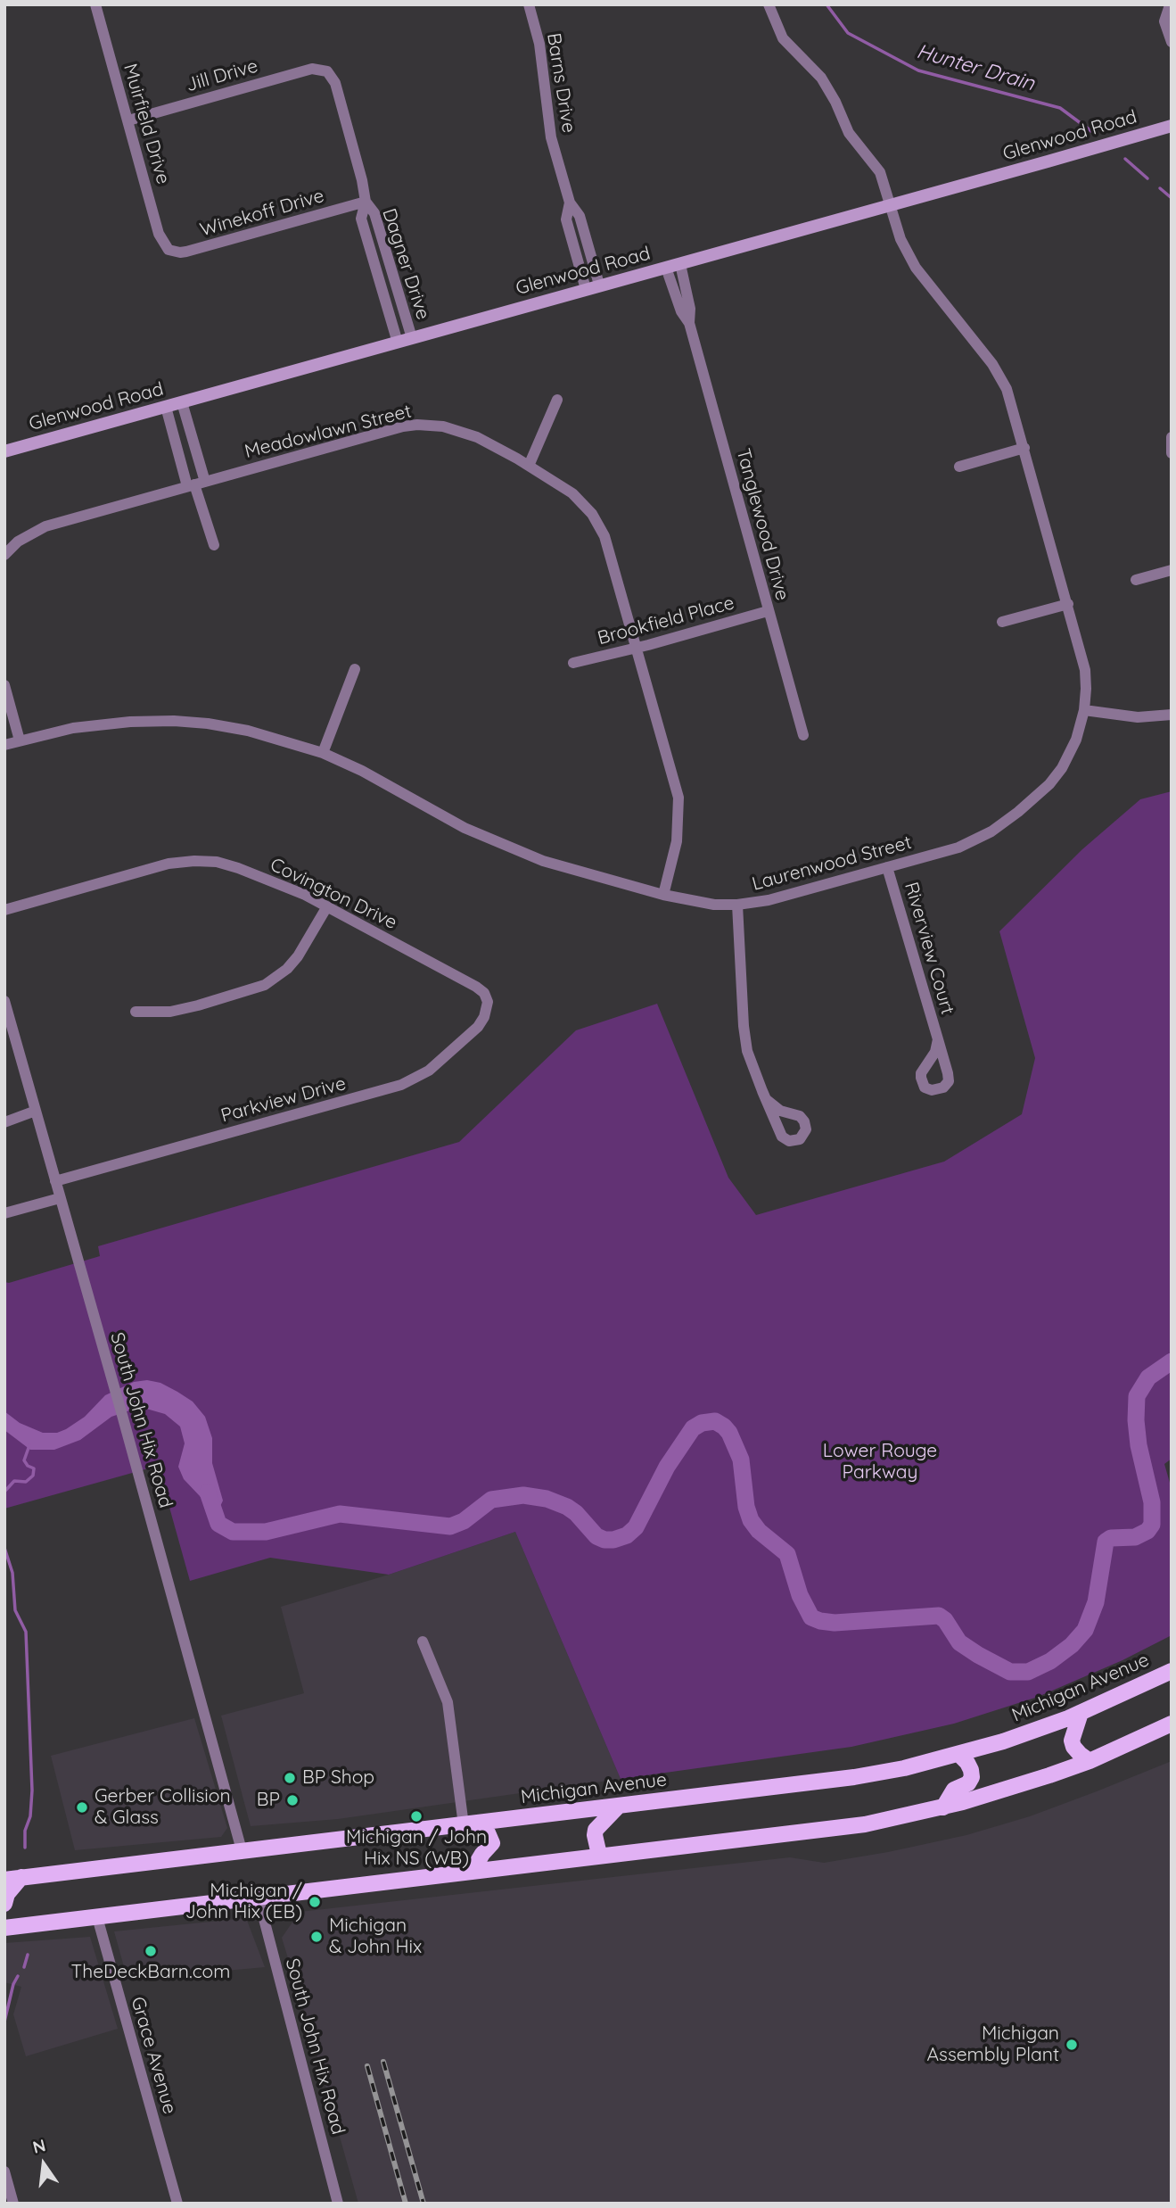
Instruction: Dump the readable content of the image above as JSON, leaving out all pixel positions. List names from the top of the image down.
{
  "streets": {
    "main road": ["Michigan Avenue"],
    "street": [
      "Jill Drive",
      "Barns Drive",
      "Muirfield Drive",
      "Glenwood Road",
      "Winekoff Drive",
      "Dagner Drive",
      "Meadowlawn Street",
      "Tanglewood Drive",
      "Brookfield Place",
      "Laurenwood Street",
      "Covington Drive",
      "Riverview Court",
      "Parkview Drive",
      "South John Hix Road",
      "Grace Avenue"
    ]
  },
  "crossings": [
    ["Jill Drive", "Muirfield Drive"],
    ["Jill Drive", "Dagner Drive"],
    ["Barns Drive", "Glenwood Road"],
    ["Muirfield Drive", "Winekoff Drive"],
    ["Glenwood Road", "Dagner Drive"],
    ["Glenwood Road", "Tanglewood Drive"],
    ["Glenwood Road", "Laurenwood Street"],
    ["Winekoff Drive", "Dagner Drive"],
    ["Meadowlawn Street", "Brookfield Place"],
    ["Meadowlawn Street", "Laurenwood Street"],
    ["Tanglewood Drive", "Brookfield Place"],
    ["Laurenwood Street", "Riverview Court"],
    ["Covington Drive", "Parkview Drive"],
    ["Parkview Drive", "South John Hix Road"],
    ["South John Hix Road", "Michigan Avenue"]
  ],
  "water": ["Hunter Drain"],
  "parks": ["Lower Rouge Parkway"],
  "places": [
    "BP Shop",
    "BP",
    "Gerber Collision & Glass",
    "Michigan / John Hix NS (WB)",
    "Michigan / John Hix (EB)",
    "Michigan & John Hix",
    "TheDeckBarn.com",
    "Michigan Assembly Plant"
  ],
  "north": "top"
}
